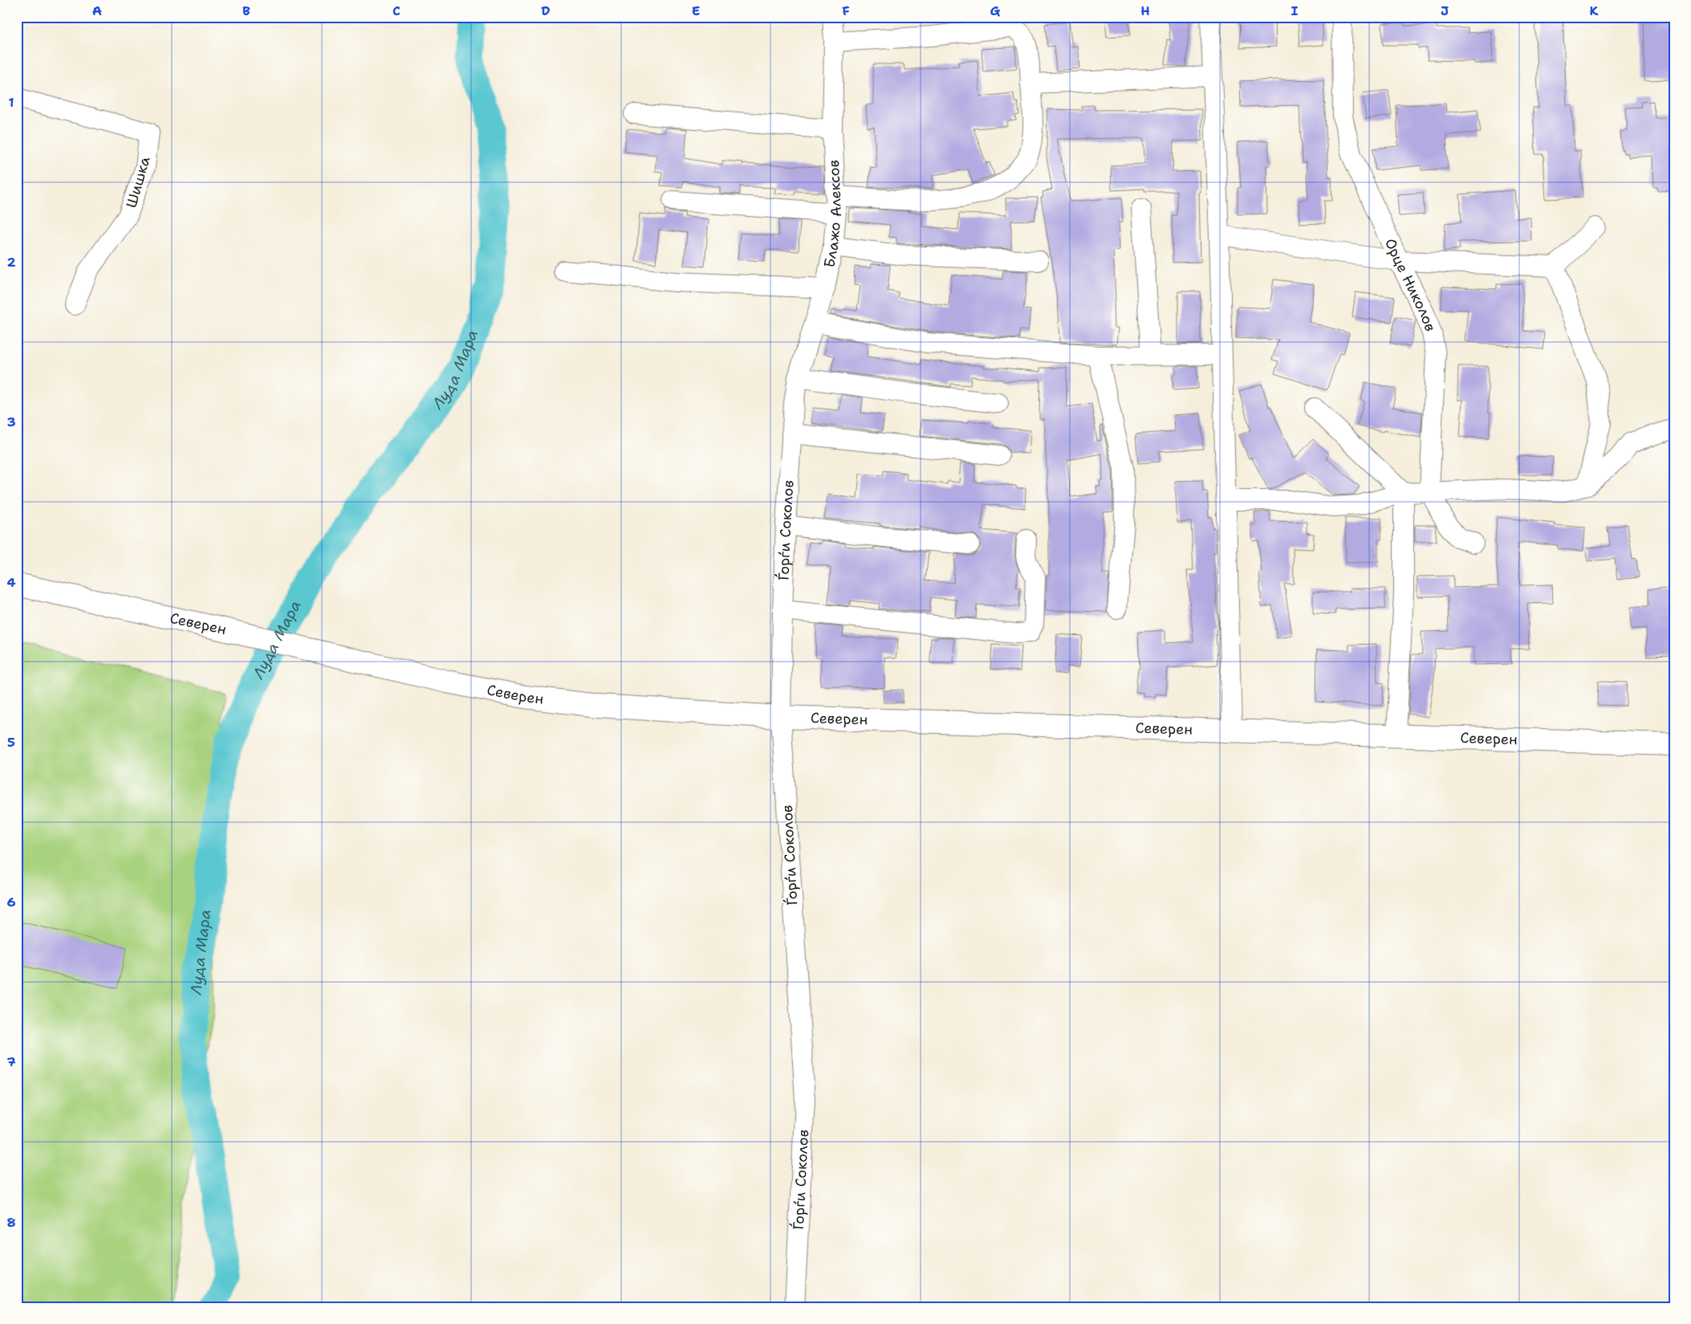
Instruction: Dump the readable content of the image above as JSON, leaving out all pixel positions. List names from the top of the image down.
{
  "streets": {
    "main road": ["Северен"],
    "street": [
      "Шишка",
      "Блажо Алексов",
      "Орце Николов",
      "Ѓорѓи Соколов"
    ]
  },
  "crossings": [
    ["Блажо Алексов", "Ѓорѓи Соколов"],
    ["Ѓорѓи Соколов", "Северен"]
  ],
  "water": ["Луда Мара"],
  "grid": {
    "columns": [
      "A",
      "B",
      "C",
      "D",
      "E",
      "F",
      "G",
      "H",
      "I",
      "J",
      "K"
    ],
    "rows": [
      "1",
      "2",
      "3",
      "4",
      "5",
      "6",
      "7",
      "8"
    ]
  }
}
